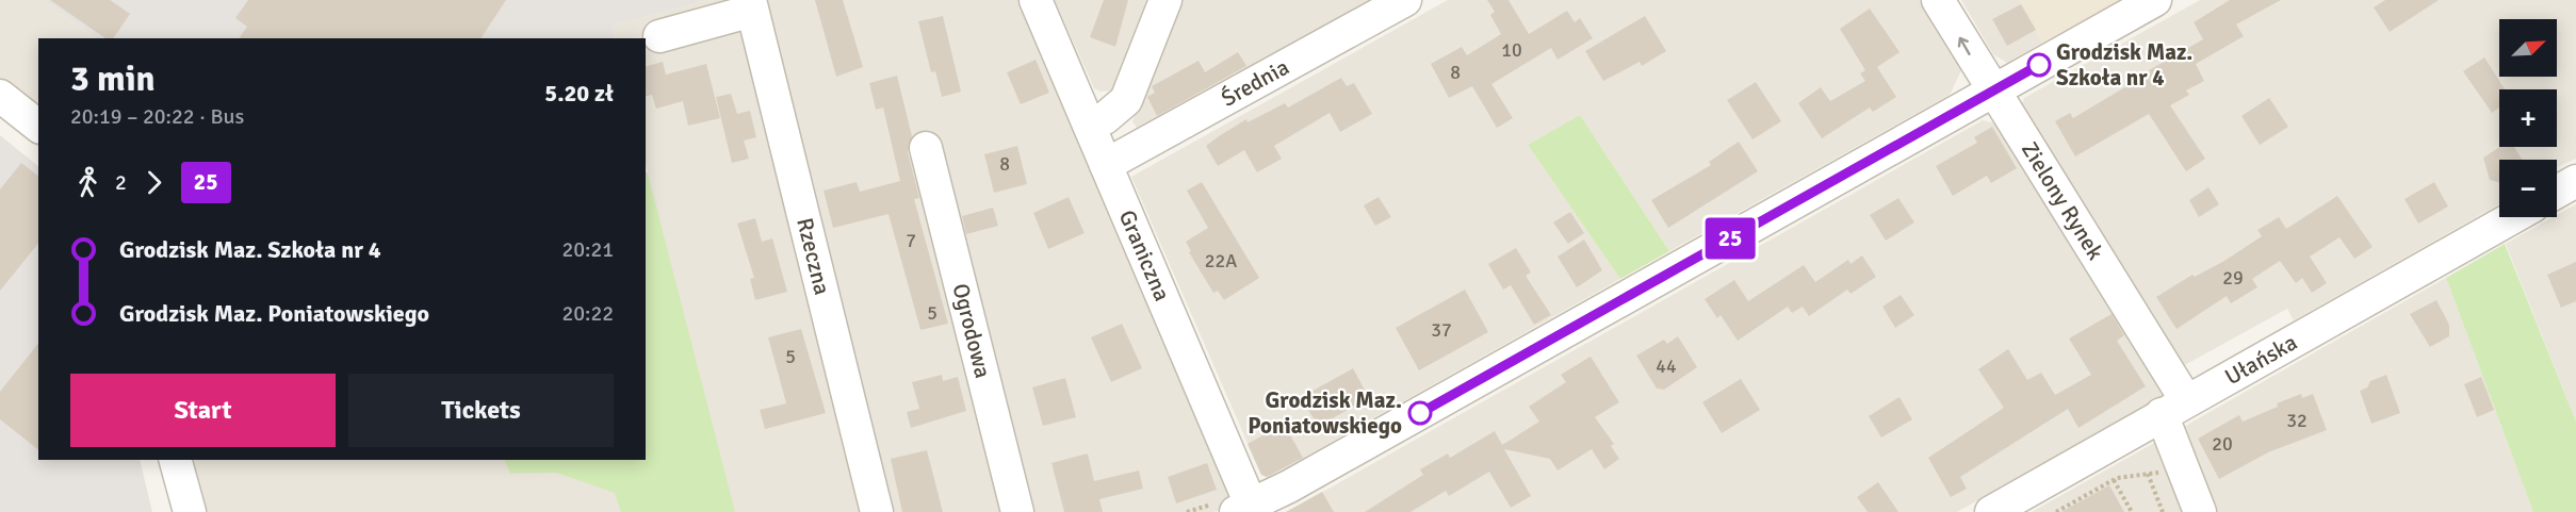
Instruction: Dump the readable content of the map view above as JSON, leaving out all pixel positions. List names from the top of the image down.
{
  "streets": {
    "street": [
      "Średnia",
      "Zielony Rynek",
      "Graniczna",
      "Rzeczna",
      "Ogrodowa",
      "Ułańska"
    ]
  },
  "crossings": [
    ["Średnia", "Graniczna"],
    ["Zielony Rynek", "Ułańska"]
  ],
  "places": ["Grodzisk Maz. Szkoła nr 4", "Grodzisk Maz. Poniatowskiego"],
  "lines": ["bus line 25"],
  "house_numbers": [
    "10",
    "8",
    "8",
    "7",
    "22A",
    "29",
    "5",
    "37",
    "5",
    "44",
    "32",
    "20"
  ],
  "north": "top right",
  "page": {
    "on_map": "25",
    "map_buttons": ["+", "−"],
    "heading": ["3 min", "20:19 – 20:22 · Bus", "5.20 zł"],
    "legs": ["2", "25"],
    "list": [
      {
        "name": "Grodzisk Maz. Szkoła nr 4",
        "value": "20:21"
      },
      {
        "name": "Grodzisk Maz. Poniatowskiego",
        "value": "20:22"
      }
    ],
    "buttons": ["Start", "Tickets"]
  }
}
